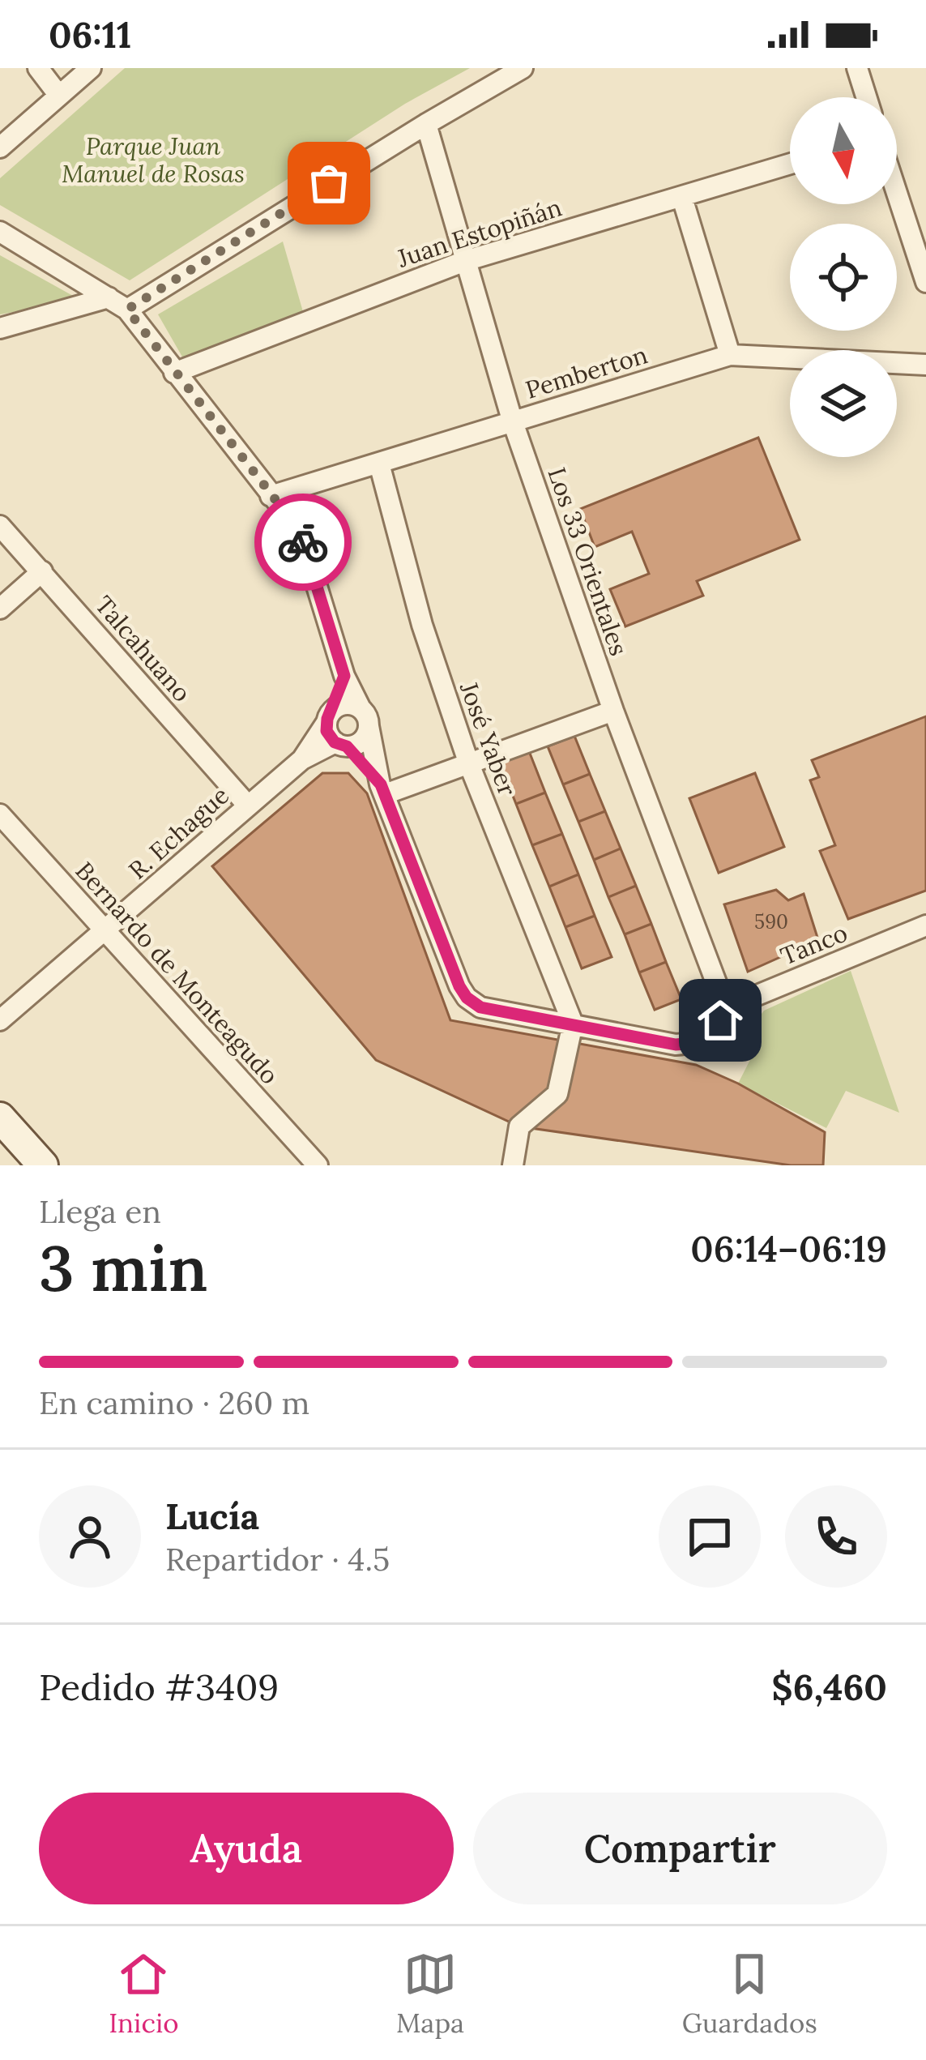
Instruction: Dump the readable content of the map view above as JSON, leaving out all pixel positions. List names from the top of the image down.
{
  "streets": {
    "street": [
      "Juan Estopiñán",
      "Pemberton",
      "Los 33 Orientales",
      "Talcahuano",
      "José Yaber",
      "R. Echague",
      "Tanco",
      "Bernardo de Monteagudo"
    ]
  },
  "crossings": [
    ["Juan Estopiñán", "Los 33 Orientales"],
    ["Pemberton", "Los 33 Orientales"],
    ["Pemberton", "José Yaber"],
    ["Los 33 Orientales", "Tanco"],
    ["Talcahuano", "R. Echague"],
    ["José Yaber", "Tanco"],
    ["R. Echague", "Bernardo de Monteagudo"]
  ],
  "parks": ["Parque Juan Manuel de Rosas"],
  "house_numbers": ["590"],
  "north": "bottom",
  "page": {
    "status": "06:11",
    "heading": ["3 min", "Llega en", "06:14–06:19"],
    "panel": [
      "Lucía",
      "Repartidor · 4.5",
      "Pedido #3409",
      "$6,460"
    ],
    "bar": "En camino · 260 m",
    "buttons": ["Ayuda", "Compartir"],
    "tabs": ["Inicio", "Mapa", "Guardados"]
  }
}
